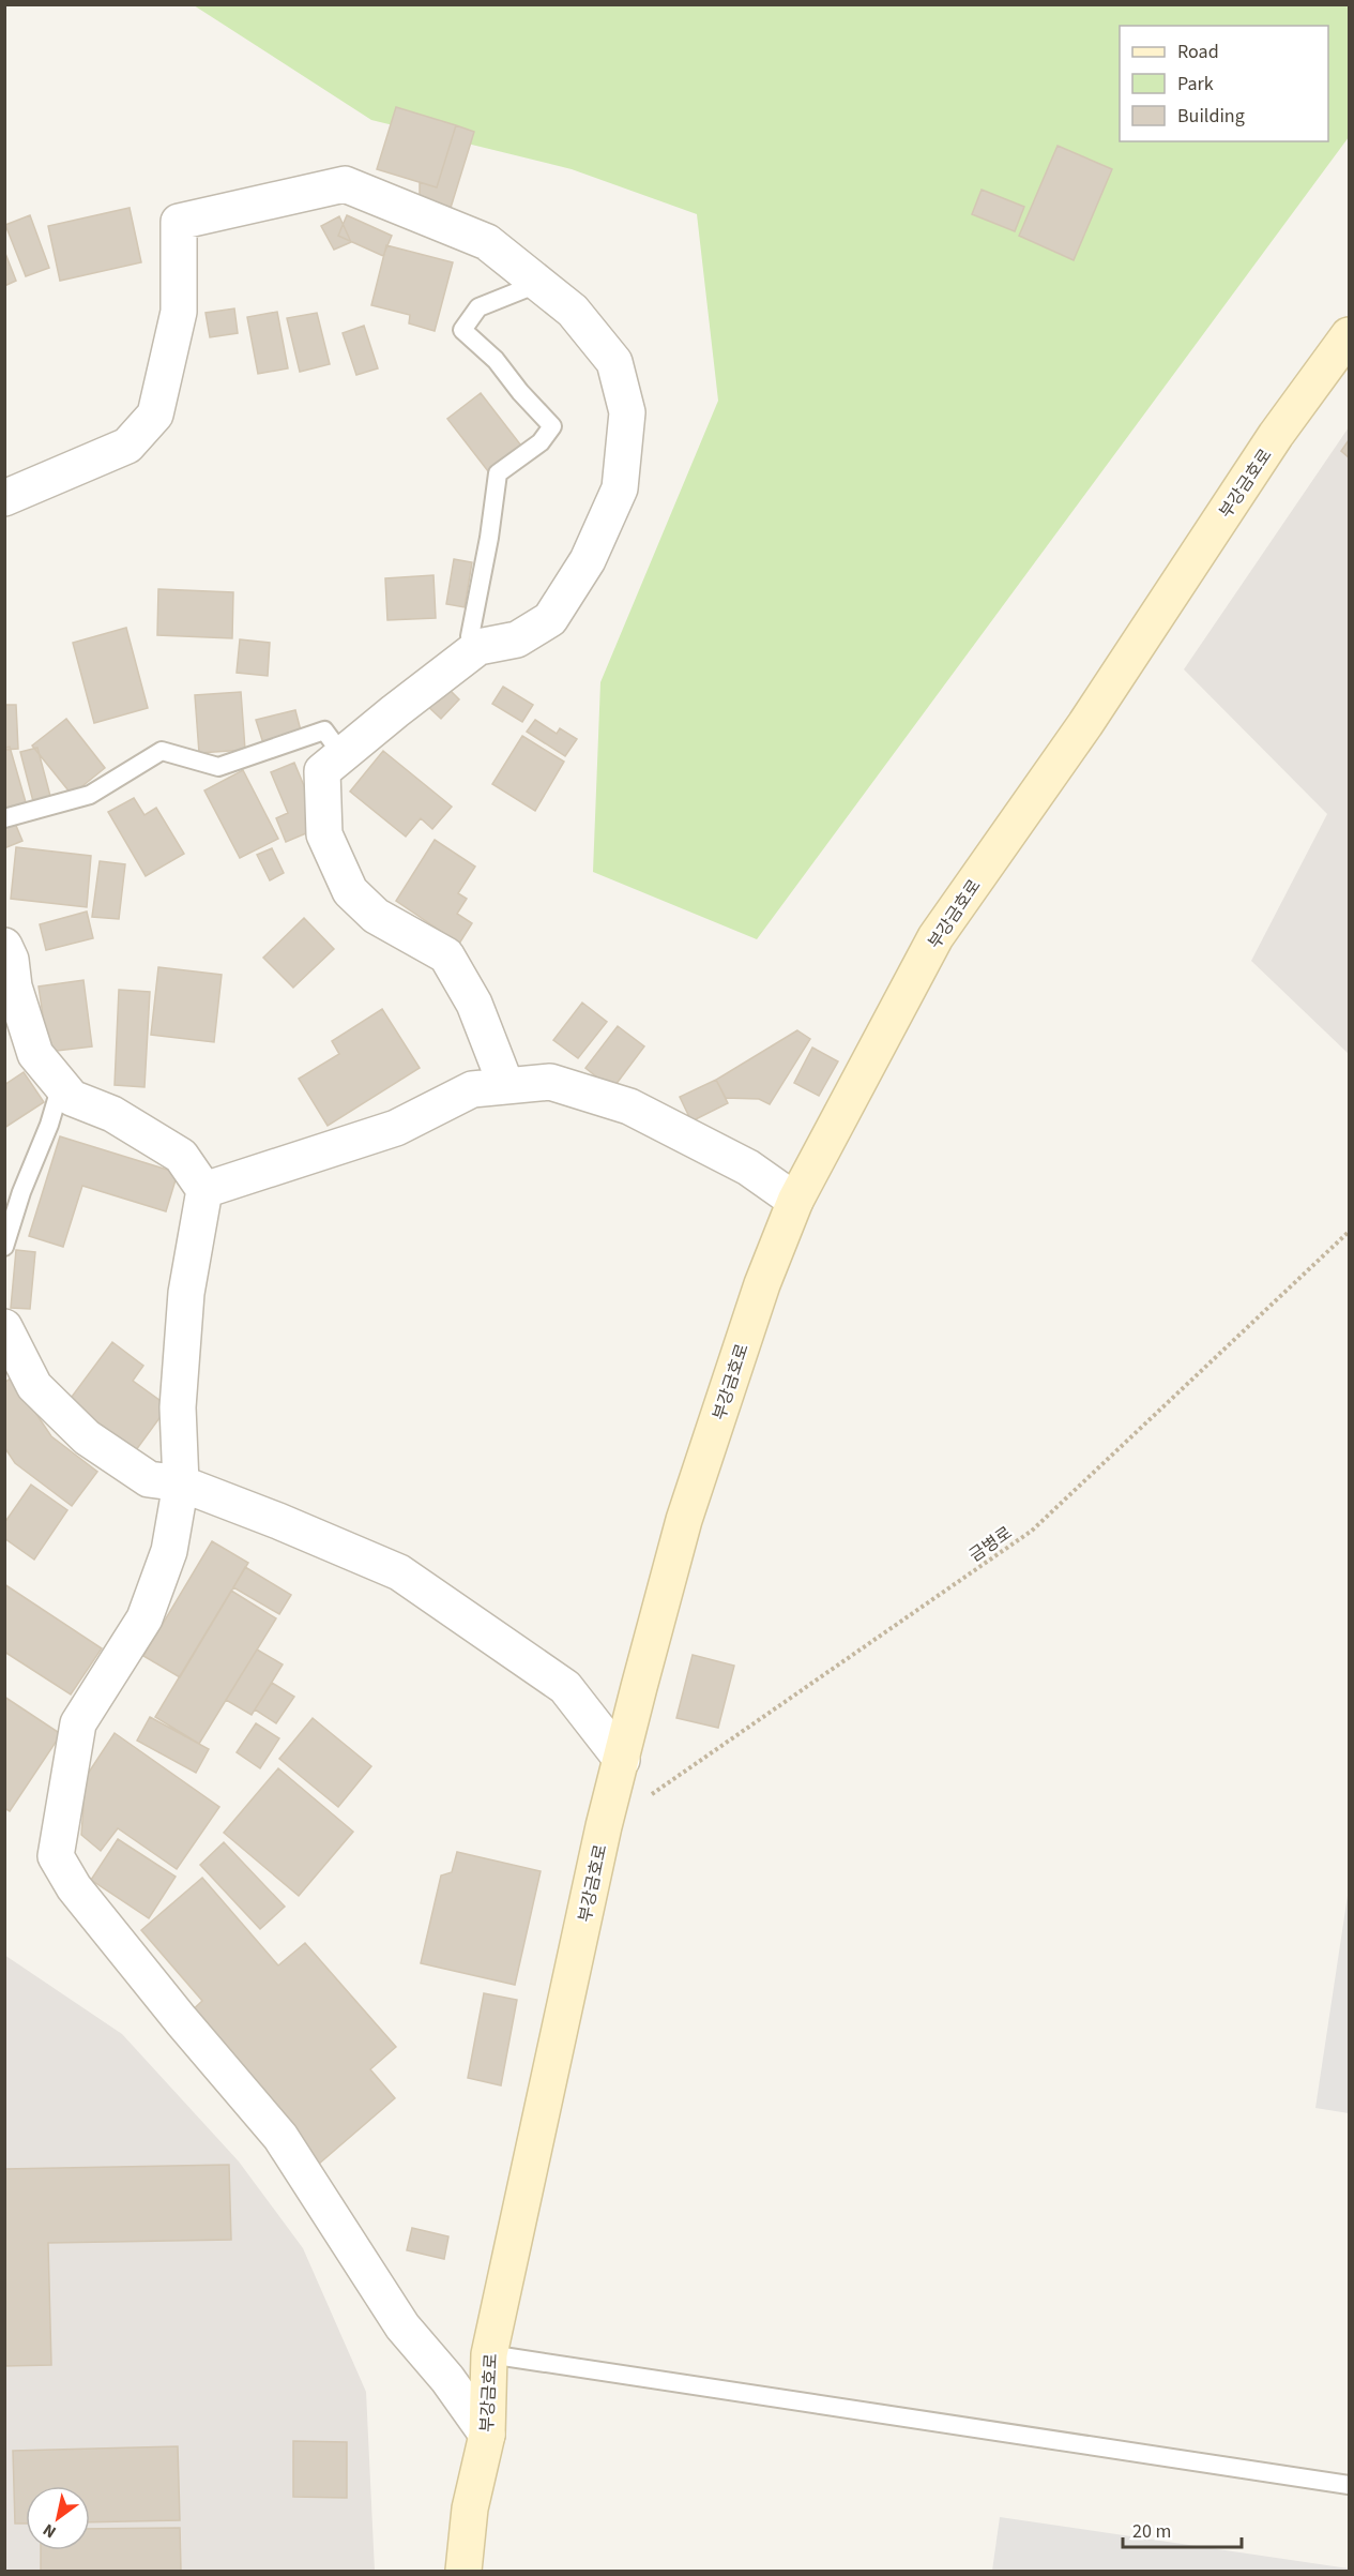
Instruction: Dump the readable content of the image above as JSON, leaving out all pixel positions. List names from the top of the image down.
{
  "streets": {
    "street": ["부강금호로"],
    "path": ["금병로"]
  },
  "crossings": [
    ["부강금호로", "금병로"]
  ],
  "legend": ["Road", "Park", "Building"],
  "scale_bar": "20 m",
  "north": "bottom left"
}
